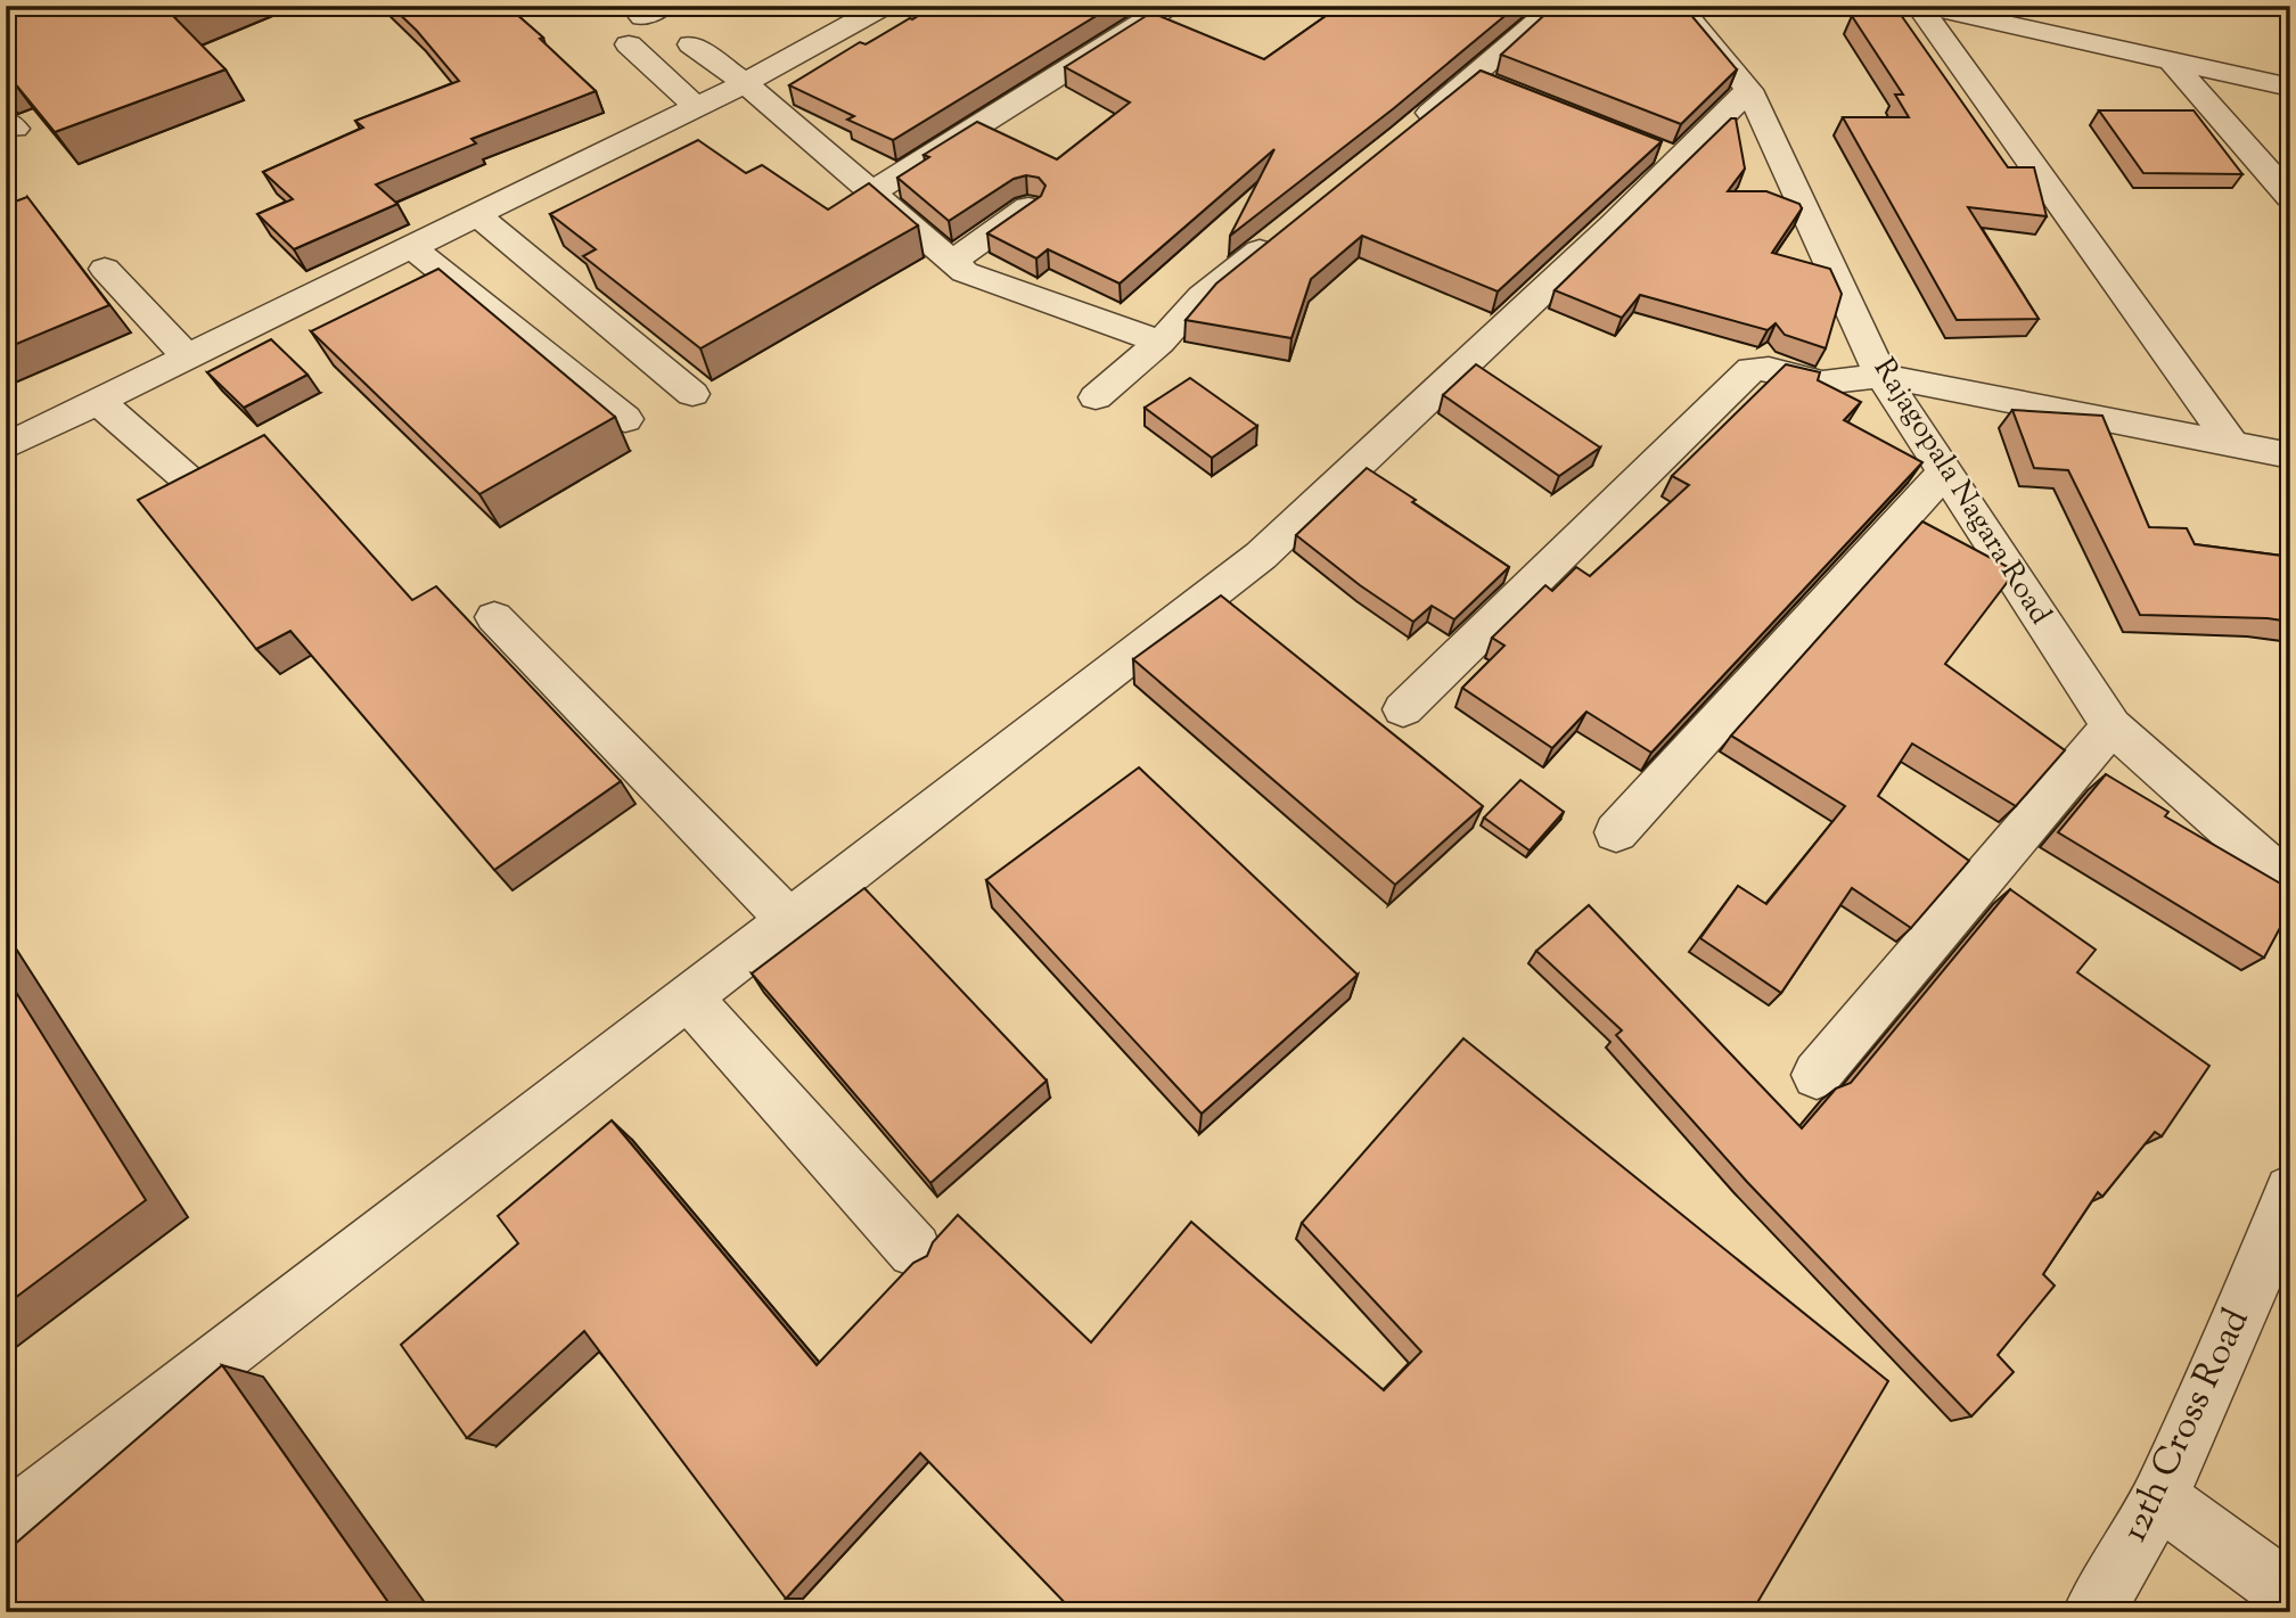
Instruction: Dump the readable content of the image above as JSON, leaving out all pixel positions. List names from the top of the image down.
{
  "streets": {
    "street": ["Rajagopala Nagara Road", "12th Cross Road"]
  }
}
